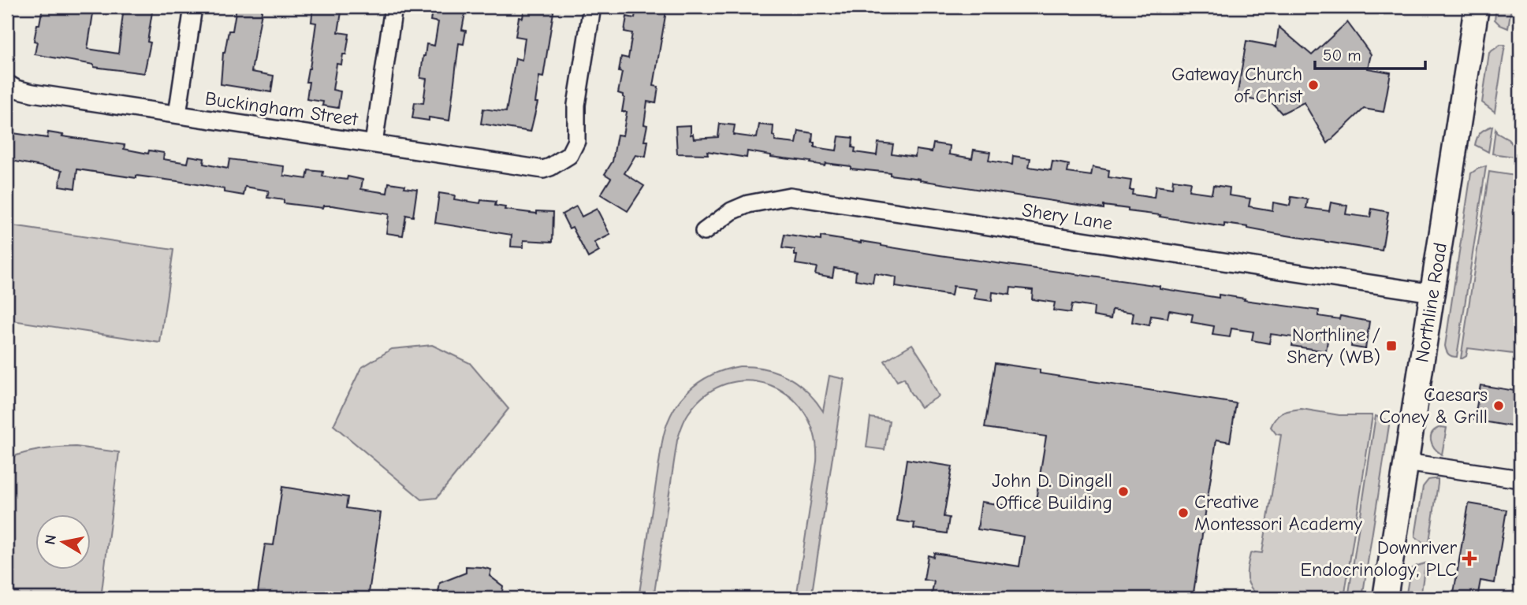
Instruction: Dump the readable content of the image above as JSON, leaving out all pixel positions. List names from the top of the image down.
{
  "streets": {
    "main road": ["Northline Road"],
    "street": ["Buckingham Street", "Shery Lane"]
  },
  "crossings": [
    ["Shery Lane", "Northline Road"]
  ],
  "places": {
    "other": [
      "Gateway Church of Christ",
      "Caesars Coney & Grill",
      "John D. Dingell Office Building",
      "Creative Montessori Academy"
    ],
    "transit": ["Northline / Shery (WB)"],
    "health": ["Downriver Endocrinology, PLC"]
  },
  "scale_bar": "50 m",
  "north": "left"
}
